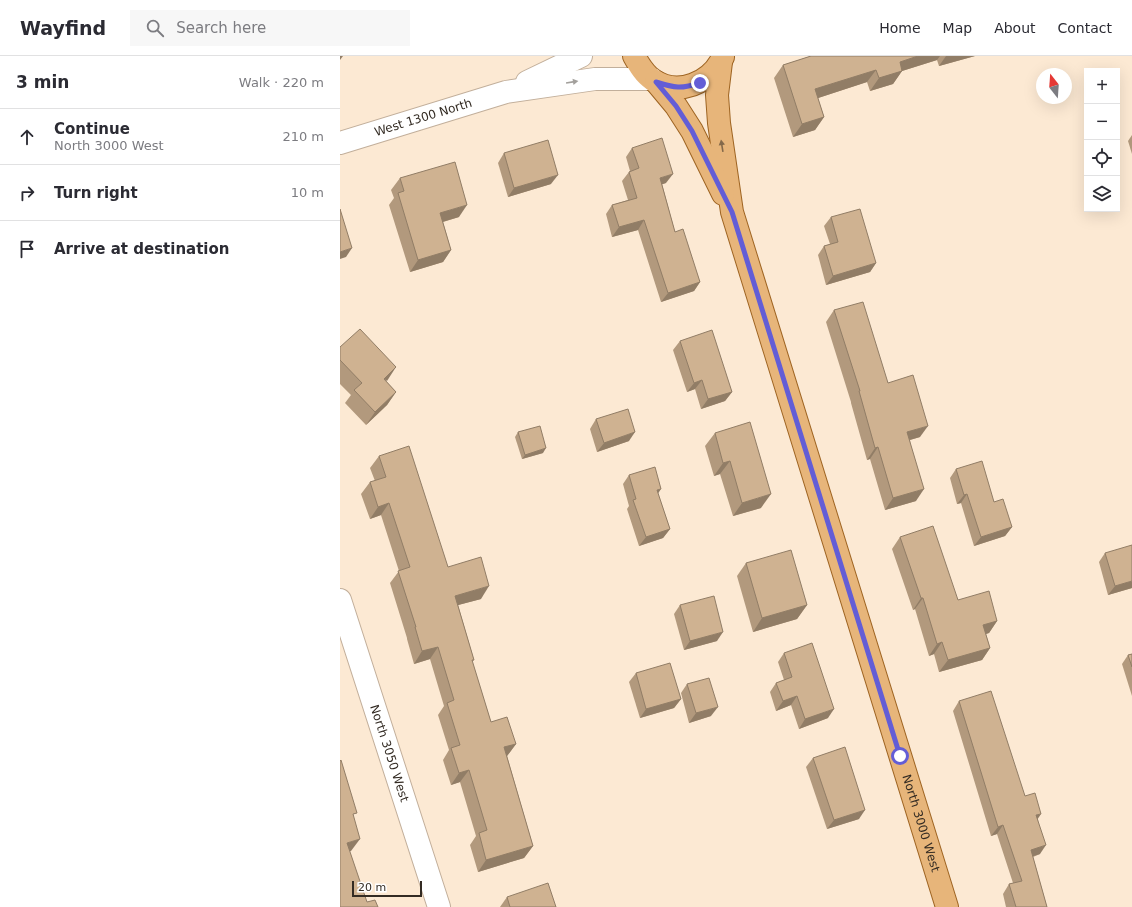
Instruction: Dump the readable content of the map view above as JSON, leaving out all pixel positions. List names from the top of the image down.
{
  "streets": {
    "main road": ["North 3000 West"],
    "street": ["West 1300 North", "North 3050 West"]
  },
  "crossings": [
    ["West 1300 North", "North 3000 West"]
  ],
  "scale_bar": "20 m",
  "north": "top",
  "page": {
    "header": "Wayfind",
    "search": "Search here",
    "nav": [
      "Home",
      "Map",
      "About",
      "Contact"
    ],
    "heading": ["3 min", "Walk · 220 m"],
    "map_buttons": ["+", "−"],
    "list": [
      ["Continue", "North 3000 West", "210 m"],
      ["Turn right", "10 m"],
      "Arrive at destination"
    ],
    "scale": "20 m"
  }
}
